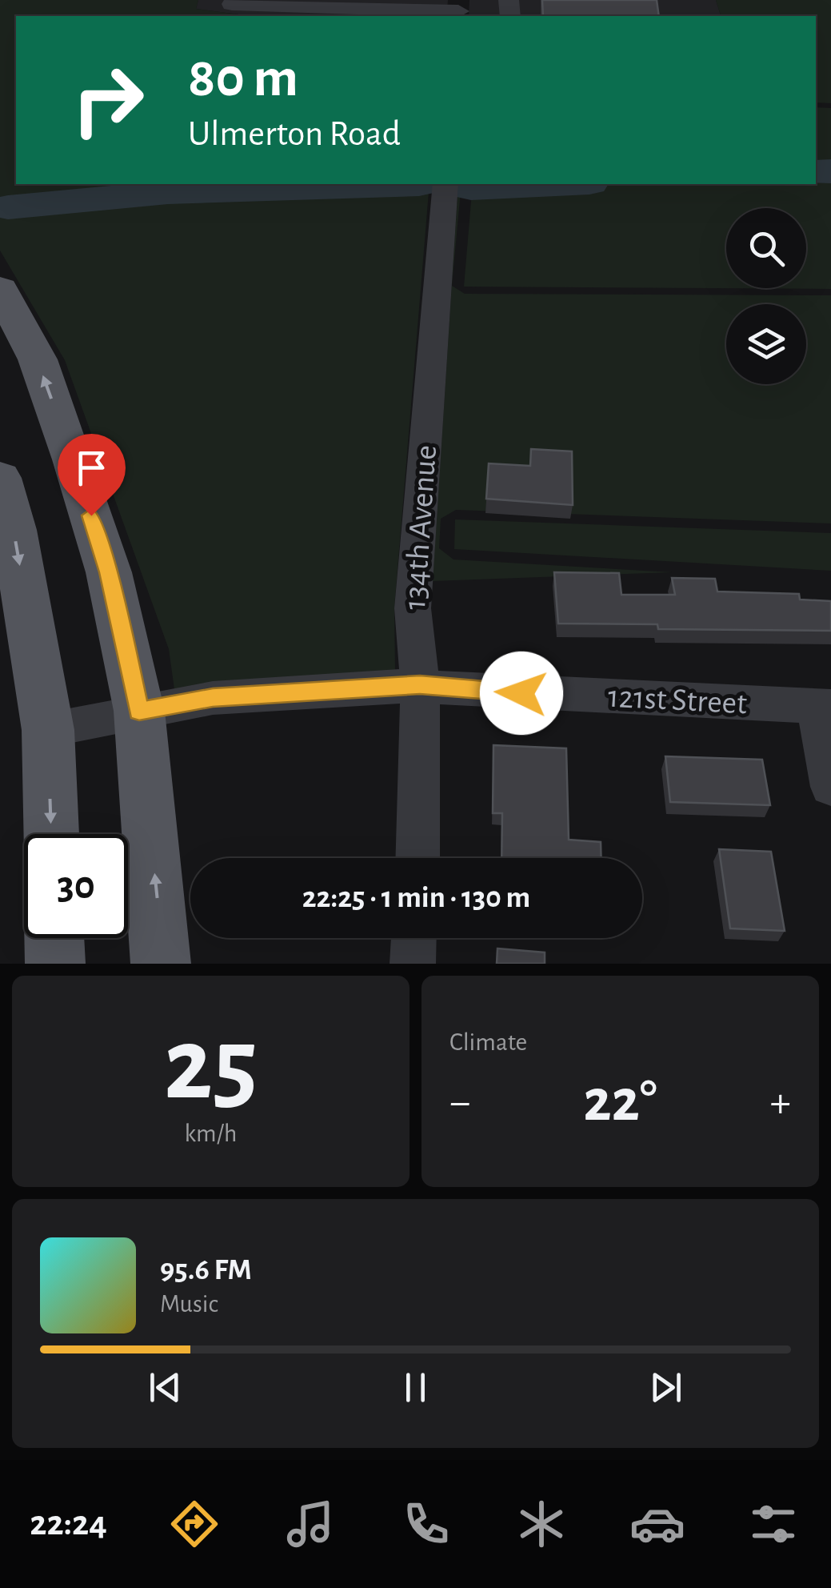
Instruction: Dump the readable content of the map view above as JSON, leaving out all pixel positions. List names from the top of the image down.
{
  "streets": {
    "street": ["134th Avenue", "121st Street"]
  },
  "crossings": [
    ["134th Avenue", "121st Street"]
  ],
  "page": {
    "turn": ["80 m", "Ulmerton Road"],
    "limit": "30",
    "trip": "22:25 · 1 min · 130 m",
    "tile": [
      ["25", "km/h"],
      "Climate"
    ],
    "heat": ["−", "22°", "+"],
    "song": ["95.6 FM", "Music"],
    "tabs": "22:24"
  }
}
